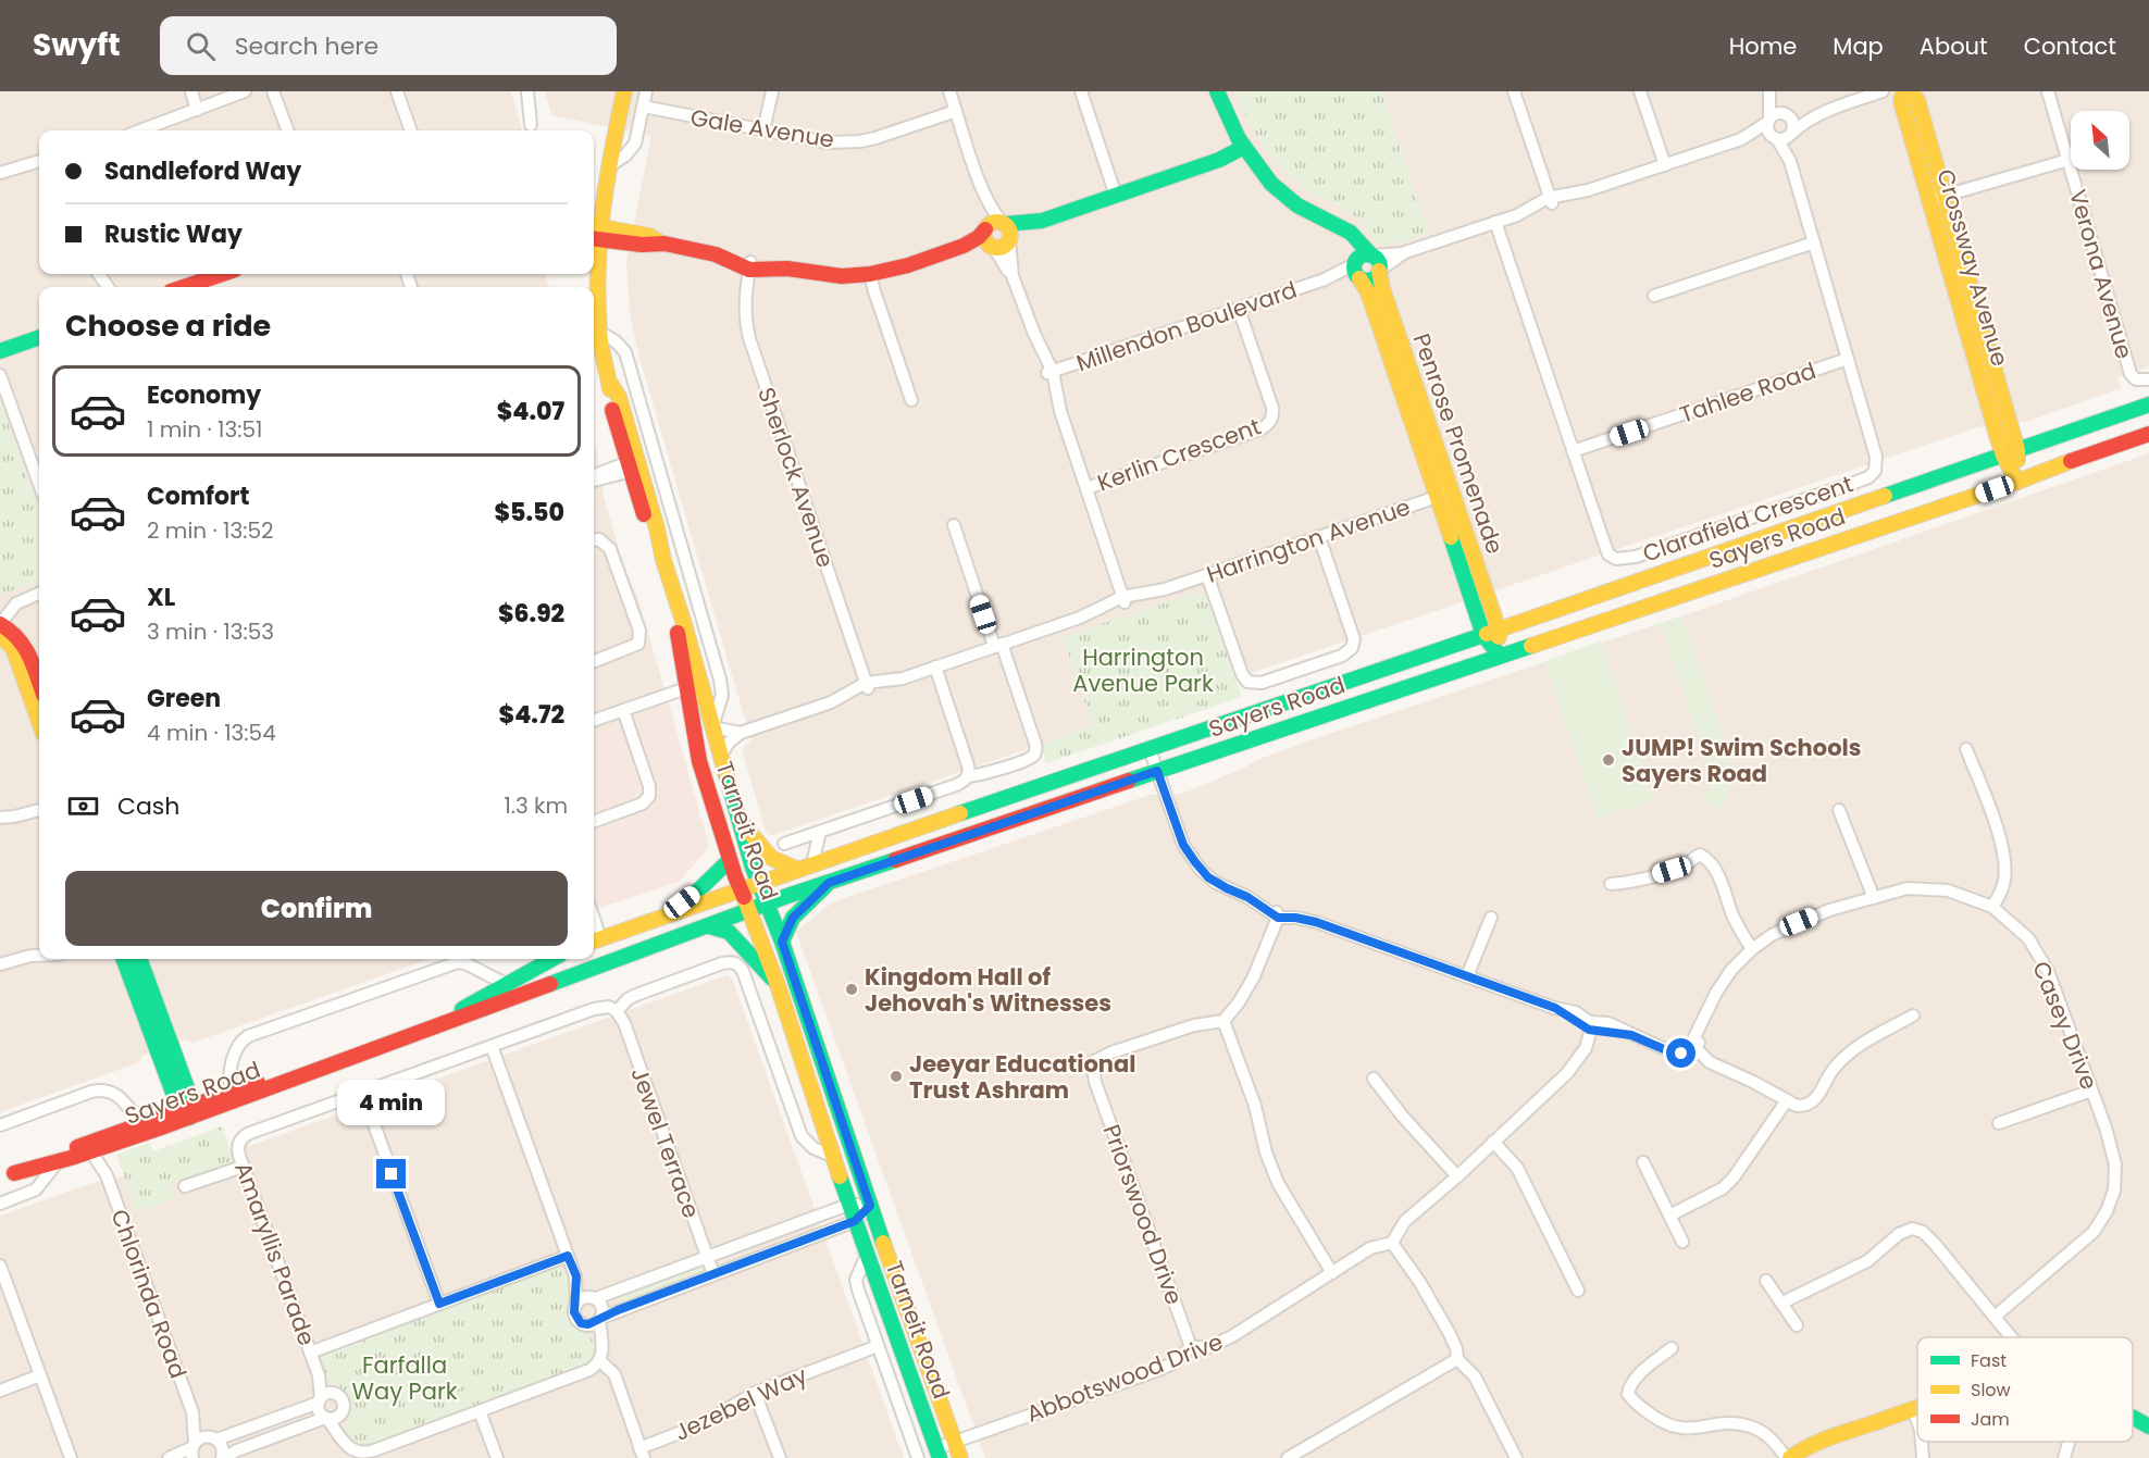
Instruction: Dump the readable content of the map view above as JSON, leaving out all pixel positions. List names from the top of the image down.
{
  "streets": {
    "main road": [
      "Crossway Avenue",
      "Penrose Promenade",
      "Sayers Road",
      "Tarneit Road"
    ],
    "street": [
      "Gale Avenue",
      "Verona Avenue",
      "Millendon Boulevard",
      "Tahlee Road",
      "Kerlin Crescent",
      "Sherlock Avenue",
      "Clarafield Crescent",
      "Harrington Avenue",
      "Casey Drive",
      "Jewel Terrace",
      "Priorswood Drive",
      "Amaryllis Parade",
      "Chlorinda Road",
      "Abbotswood Drive",
      "Jezebel Way"
    ]
  },
  "crossings": [
    ["Crossway Avenue", "Sayers Road"],
    ["Millendon Boulevard", "Penrose Promenade"],
    ["Millendon Boulevard", "Kerlin Crescent"],
    ["Tahlee Road", "Clarafield Crescent"],
    ["Penrose Promenade", "Sayers Road"],
    ["Penrose Promenade", "Harrington Avenue"],
    ["Sherlock Avenue", "Harrington Avenue"],
    ["Sayers Road", "Tarneit Road"],
    ["Sayers Road", "Chlorinda Road"],
    ["Harrington Avenue", "Tarneit Road"],
    ["Tarneit Road", "Abbotswood Drive"],
    ["Priorswood Drive", "Abbotswood Drive"]
  ],
  "parks": ["Harrington Avenue Park", "Farfalla Way Park"],
  "places": ["JUMP! Swim Schools Sayers Road", "Kingdom Hall of Jehovah's Witnesses", "Jeeyar Educational Trust Ashram"],
  "legend": ["Fast", "Slow", "Jam"],
  "north": "top left",
  "page": {
    "header": "Swyft",
    "search": "Search here",
    "nav": [
      "Home",
      "Map",
      "About",
      "Contact"
    ],
    "banner": ["Sandleford Way", "Rustic Way"],
    "heading": "Choose a ride",
    "list": [
      {
        "name": "Economy",
        "note": "1 min · 13:51",
        "value": "$4.07"
      },
      {
        "name": "Comfort",
        "note": "2 min · 13:52",
        "value": "$5.50"
      },
      {
        "name": "XL",
        "note": "3 min · 13:53",
        "value": "$6.92"
      },
      {
        "name": "Green",
        "note": "4 min · 13:54",
        "value": "$4.72"
      }
    ],
    "pay": ["Cash", "1.3 km"],
    "buttons": "Confirm",
    "bubble": "4 min"
  }
}
